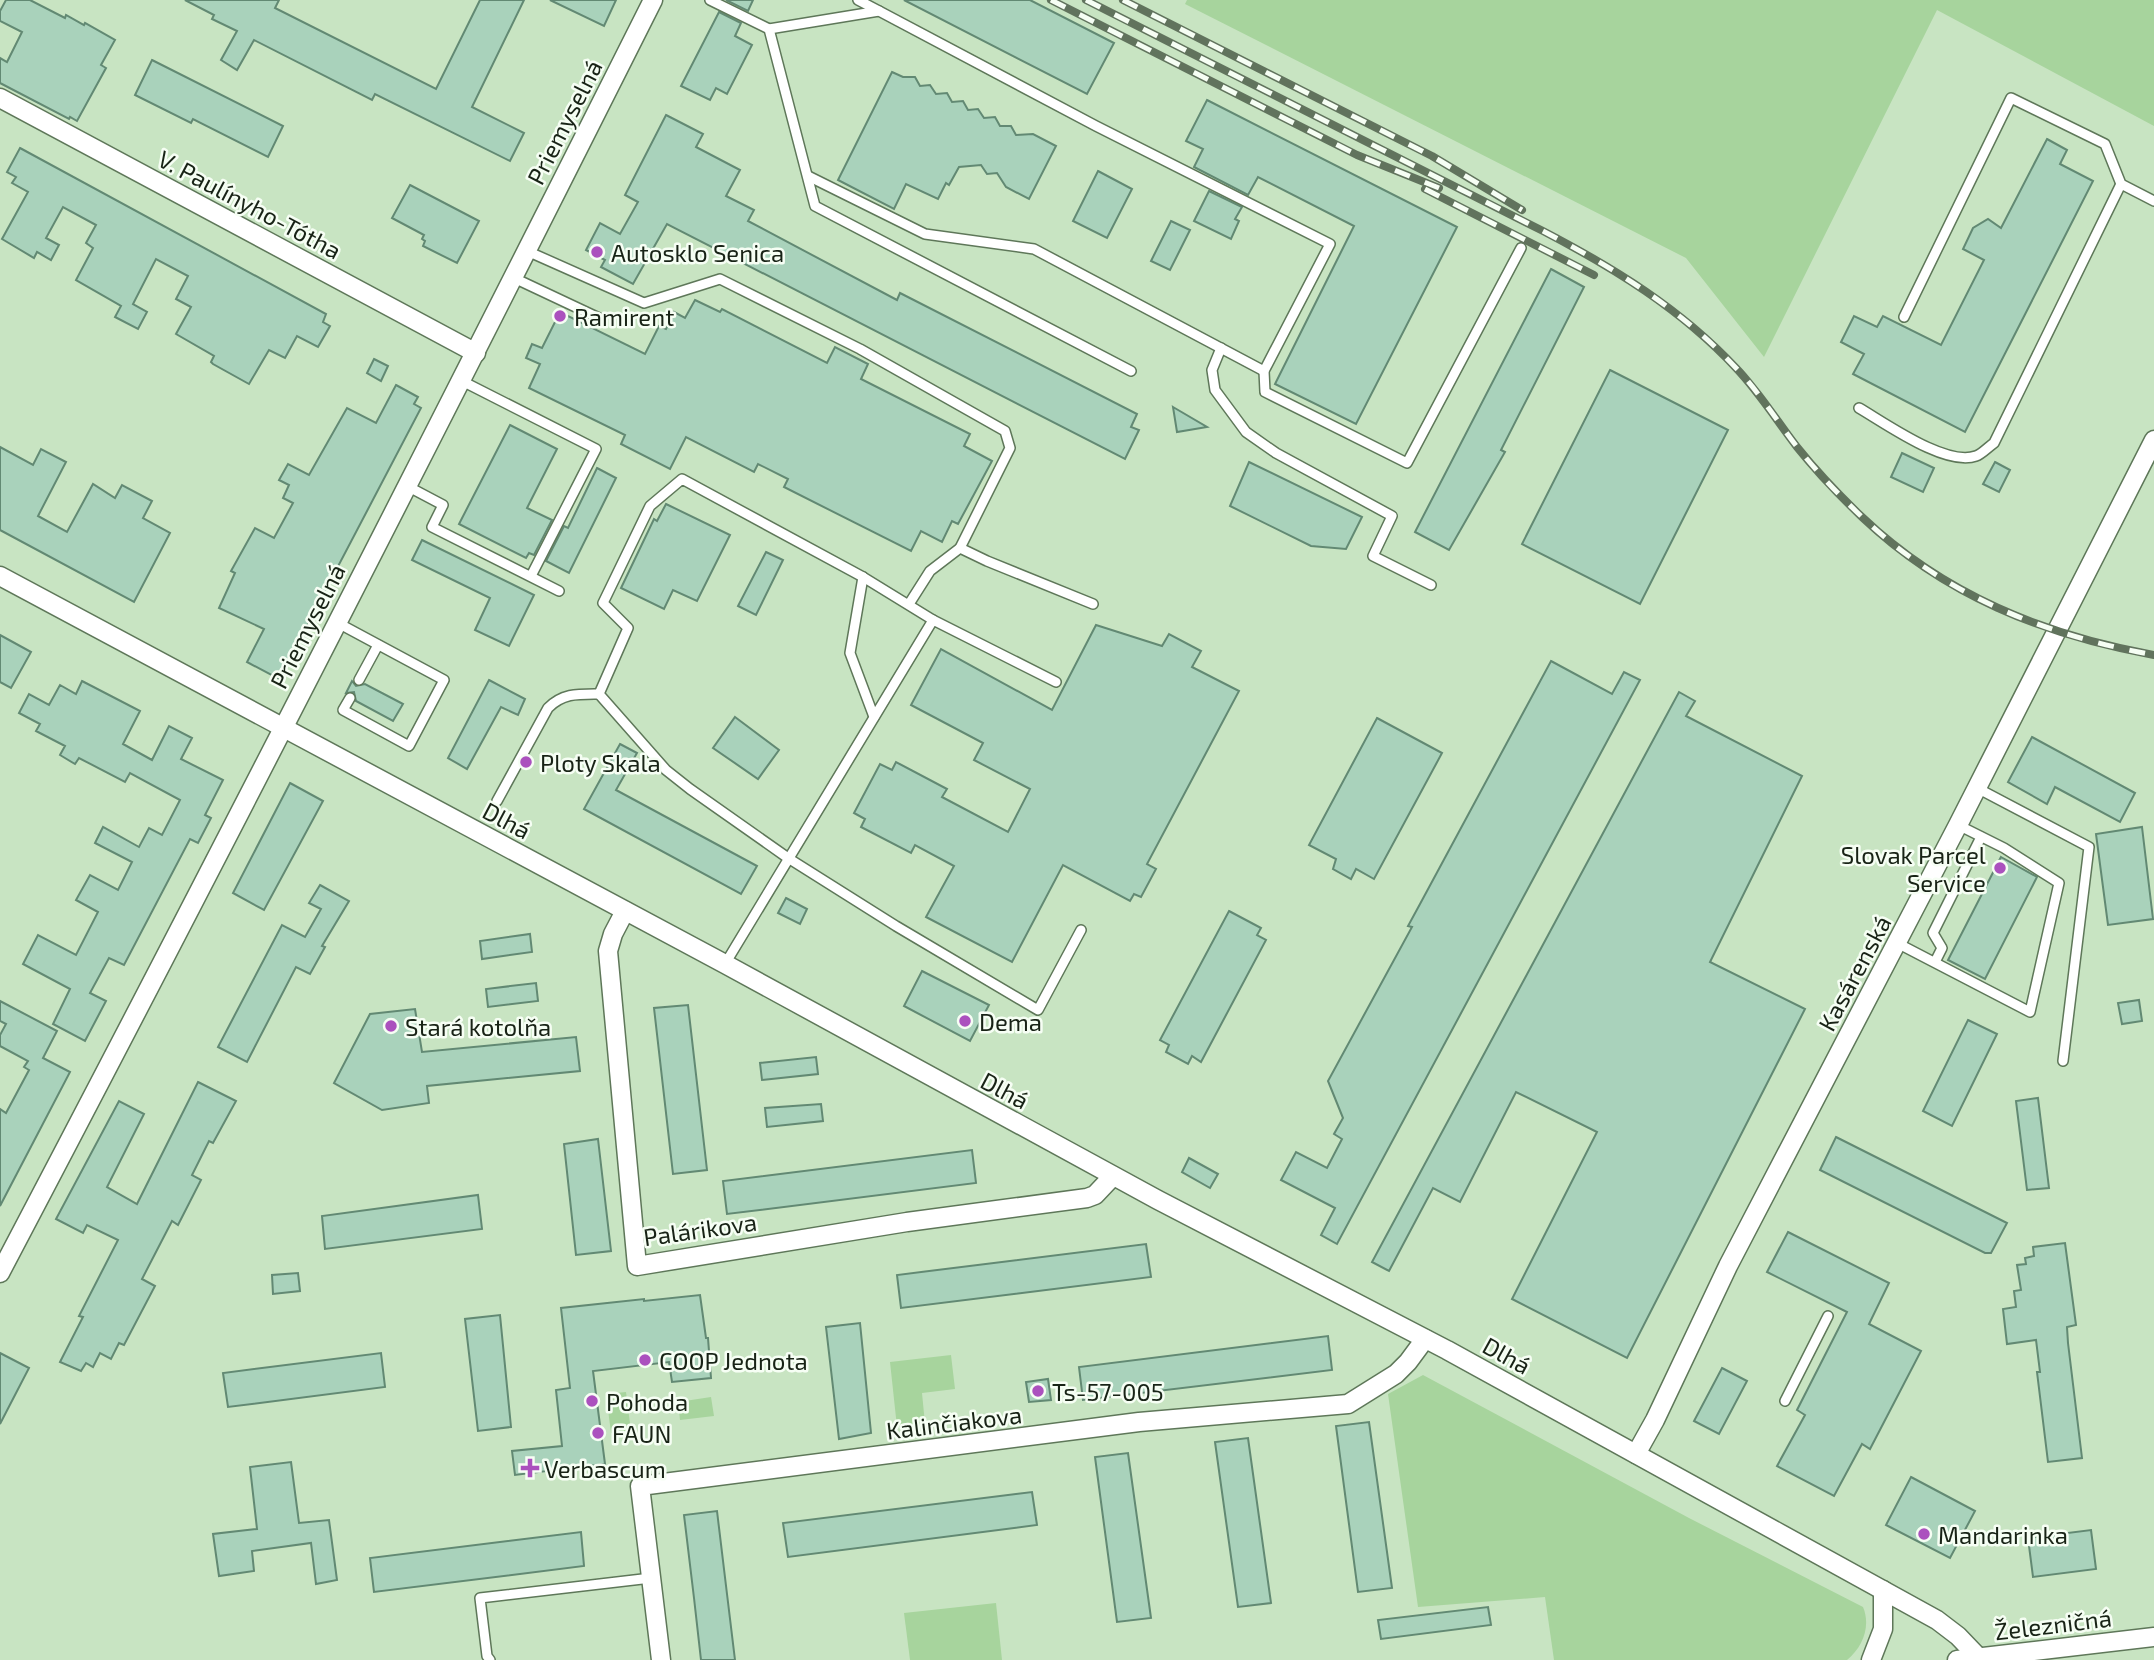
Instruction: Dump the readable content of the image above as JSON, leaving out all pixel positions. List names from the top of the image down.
{
  "streets": {
    "street": [
      "Priemyselná",
      "V. Paulínyho-Tótha",
      "Dlhá",
      "Kasárenská",
      "Palárikova",
      "Kalinčiakova",
      "Železničná"
    ]
  },
  "crossings": [
    ["Priemyselná", "V. Paulínyho-Tótha"],
    ["Priemyselná", "Dlhá"],
    ["Dlhá", "Kasárenská"],
    ["Dlhá", "Palárikova"],
    ["Dlhá", "Kalinčiakova"],
    ["Dlhá", "Železničná"]
  ],
  "places": {
    "other": [
      "Autosklo Senica",
      "Ramirent",
      "Ploty Skala",
      "Slovak Parcel Service",
      "Dema",
      "Stará kotolňa",
      "COOP Jednota",
      "Ts-57-005",
      "Pohoda",
      "FAUN",
      "Mandarinka"
    ],
    "health": ["Verbascum"]
  }
}
